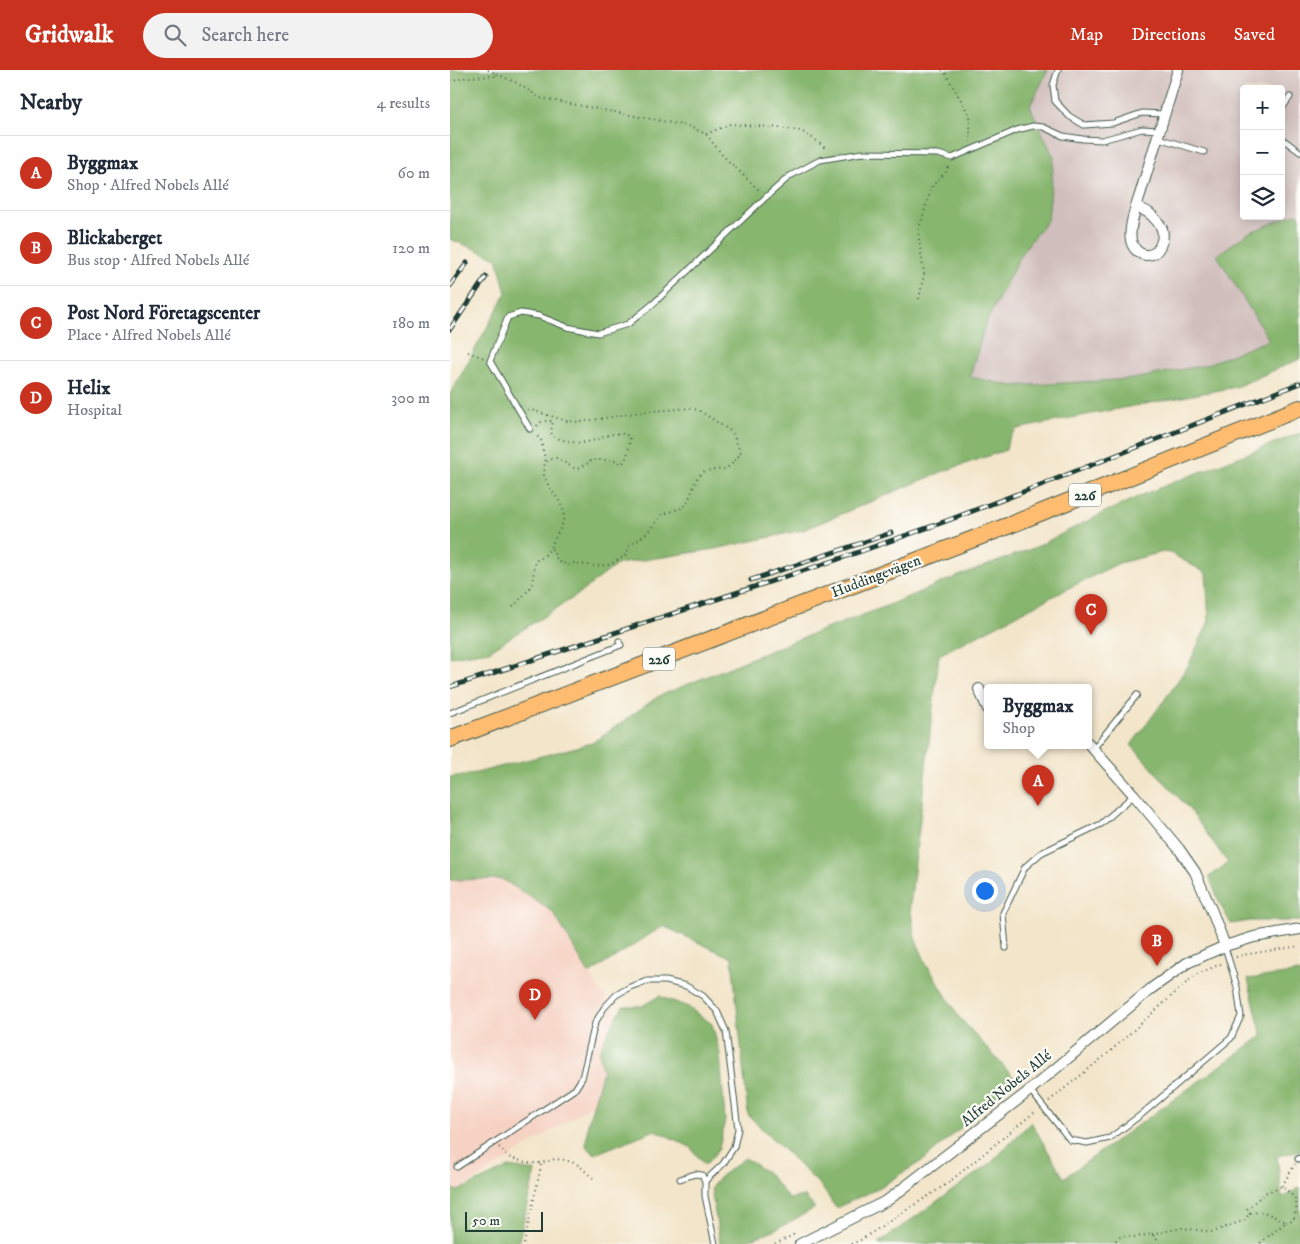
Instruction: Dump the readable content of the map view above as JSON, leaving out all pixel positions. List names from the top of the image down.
{
  "streets": {
    "main road": ["226", "Huddingevägen"],
    "street": ["Alfred Nobels Allé"]
  },
  "scale_bar": "50 m",
  "page": {
    "header": "Gridwalk",
    "search": "Search here",
    "nav": ["Map", "Directions", "Saved"],
    "heading": ["Nearby", "4 results"],
    "map_buttons": ["+", "−"],
    "list": [
      {
        "mark": "A",
        "name": "Byggmax",
        "note": "Shop · Alfred Nobels Allé",
        "value": "60 m"
      },
      {
        "mark": "B",
        "name": "Blickaberget",
        "note": "Bus stop · Alfred Nobels Allé",
        "value": "120 m"
      },
      {
        "mark": "C",
        "name": "Post Nord Företagscenter",
        "note": "Place · Alfred Nobels Allé",
        "value": "180 m"
      },
      {
        "mark": "D",
        "name": "Helix",
        "note": "Hospital",
        "value": "300 m"
      }
    ],
    "pins": [
      "C",
      "A",
      "B",
      "D"
    ],
    "popup": ["Byggmax", "Shop"],
    "scale": "50 m"
  }
}
